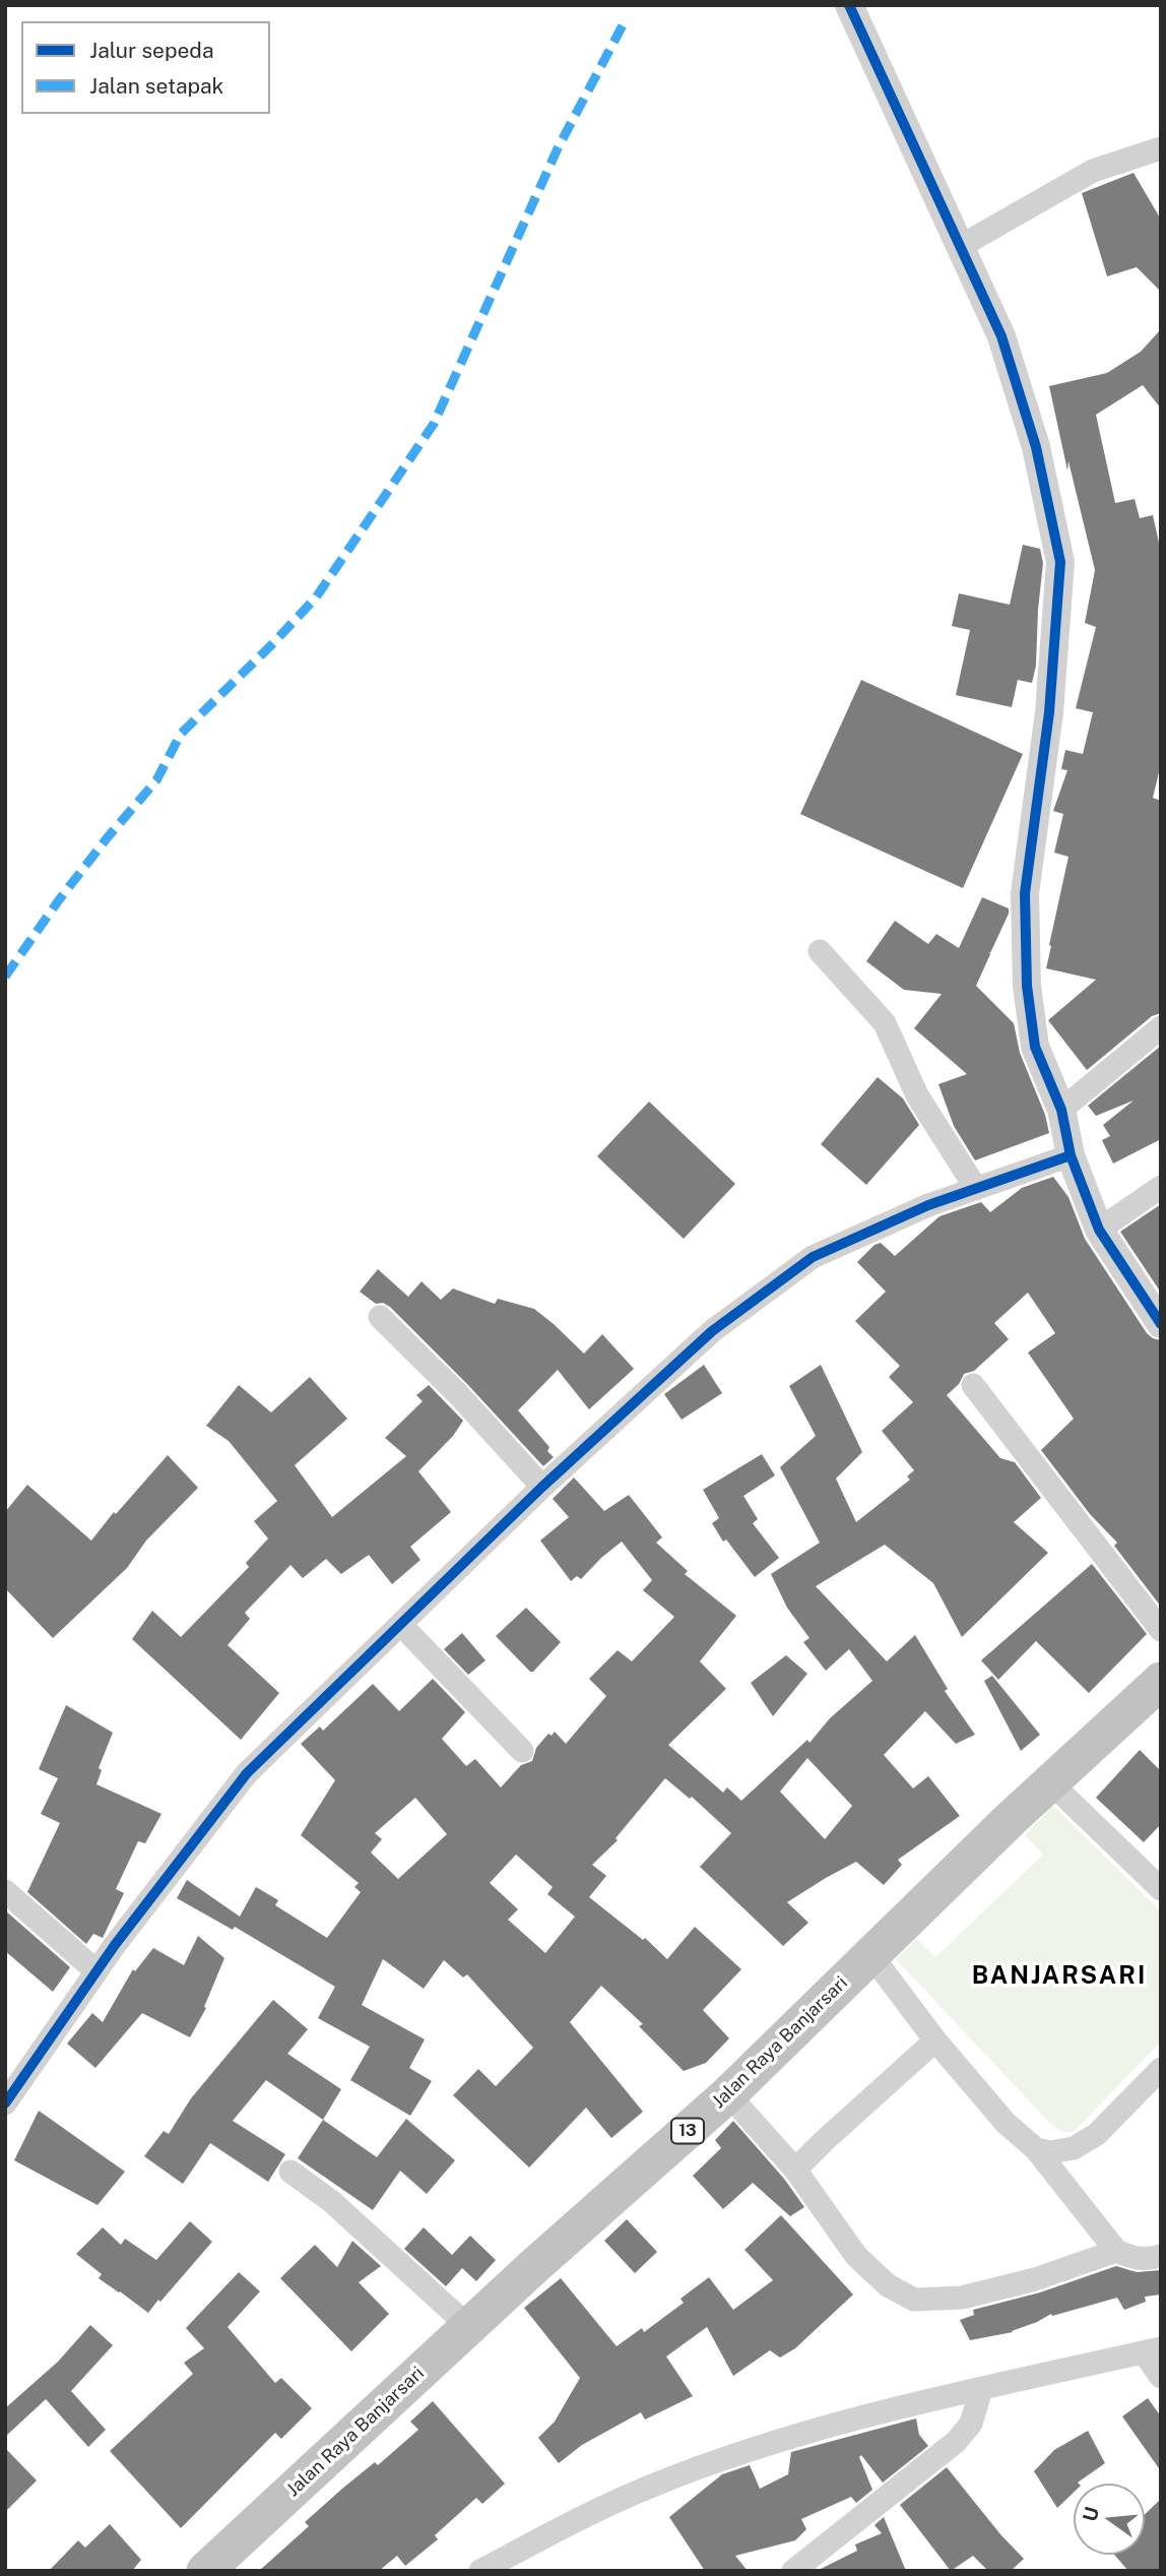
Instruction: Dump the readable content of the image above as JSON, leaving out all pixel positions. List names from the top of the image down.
{
  "streets": {
    "highway": ["Jalan Raya Banjarsari", "13"]
  },
  "districts": ["BANJARSARI"],
  "legend": ["Jalur sepeda", "Jalan setapak"],
  "north": "left"
}
